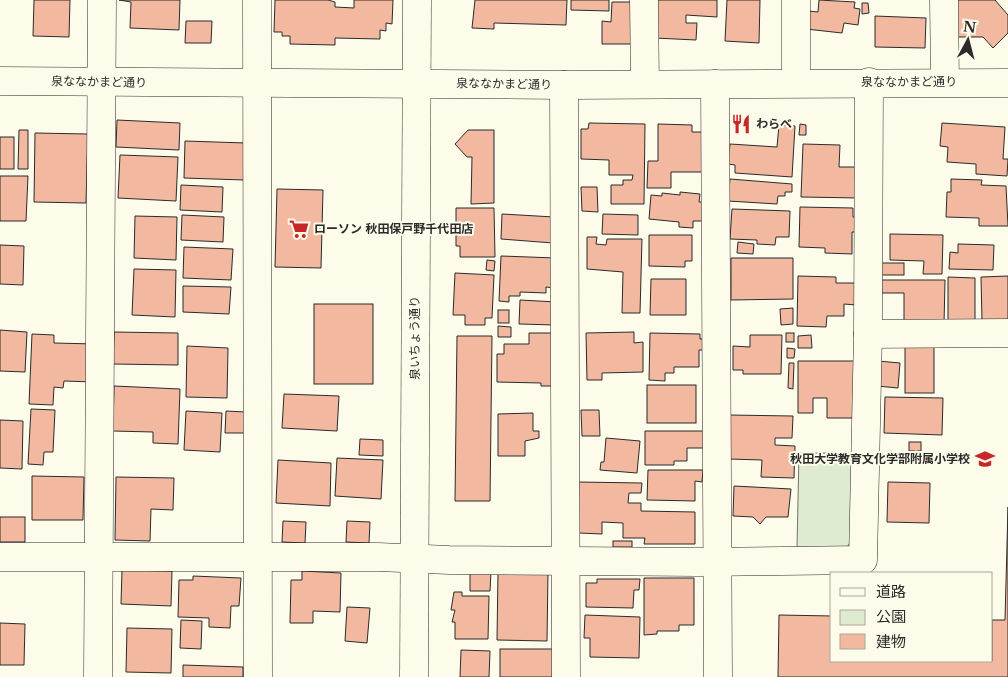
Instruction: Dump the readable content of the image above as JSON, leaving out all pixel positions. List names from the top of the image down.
{
  "streets": {
    "street": ["泉ななかまど通り", "泉いちょう通り"]
  },
  "crossings": [
    ["泉ななかまど通り", "泉いちょう通り"]
  ],
  "places": {
    "restaurant": ["わらべ"],
    "supermarket": ["ローソン 秋田保戸野千代田店"],
    "school or university": ["秋田大学教育文化学部附属小学校"]
  },
  "legend": ["道路", "公園", "建物"],
  "north": "top"
}
